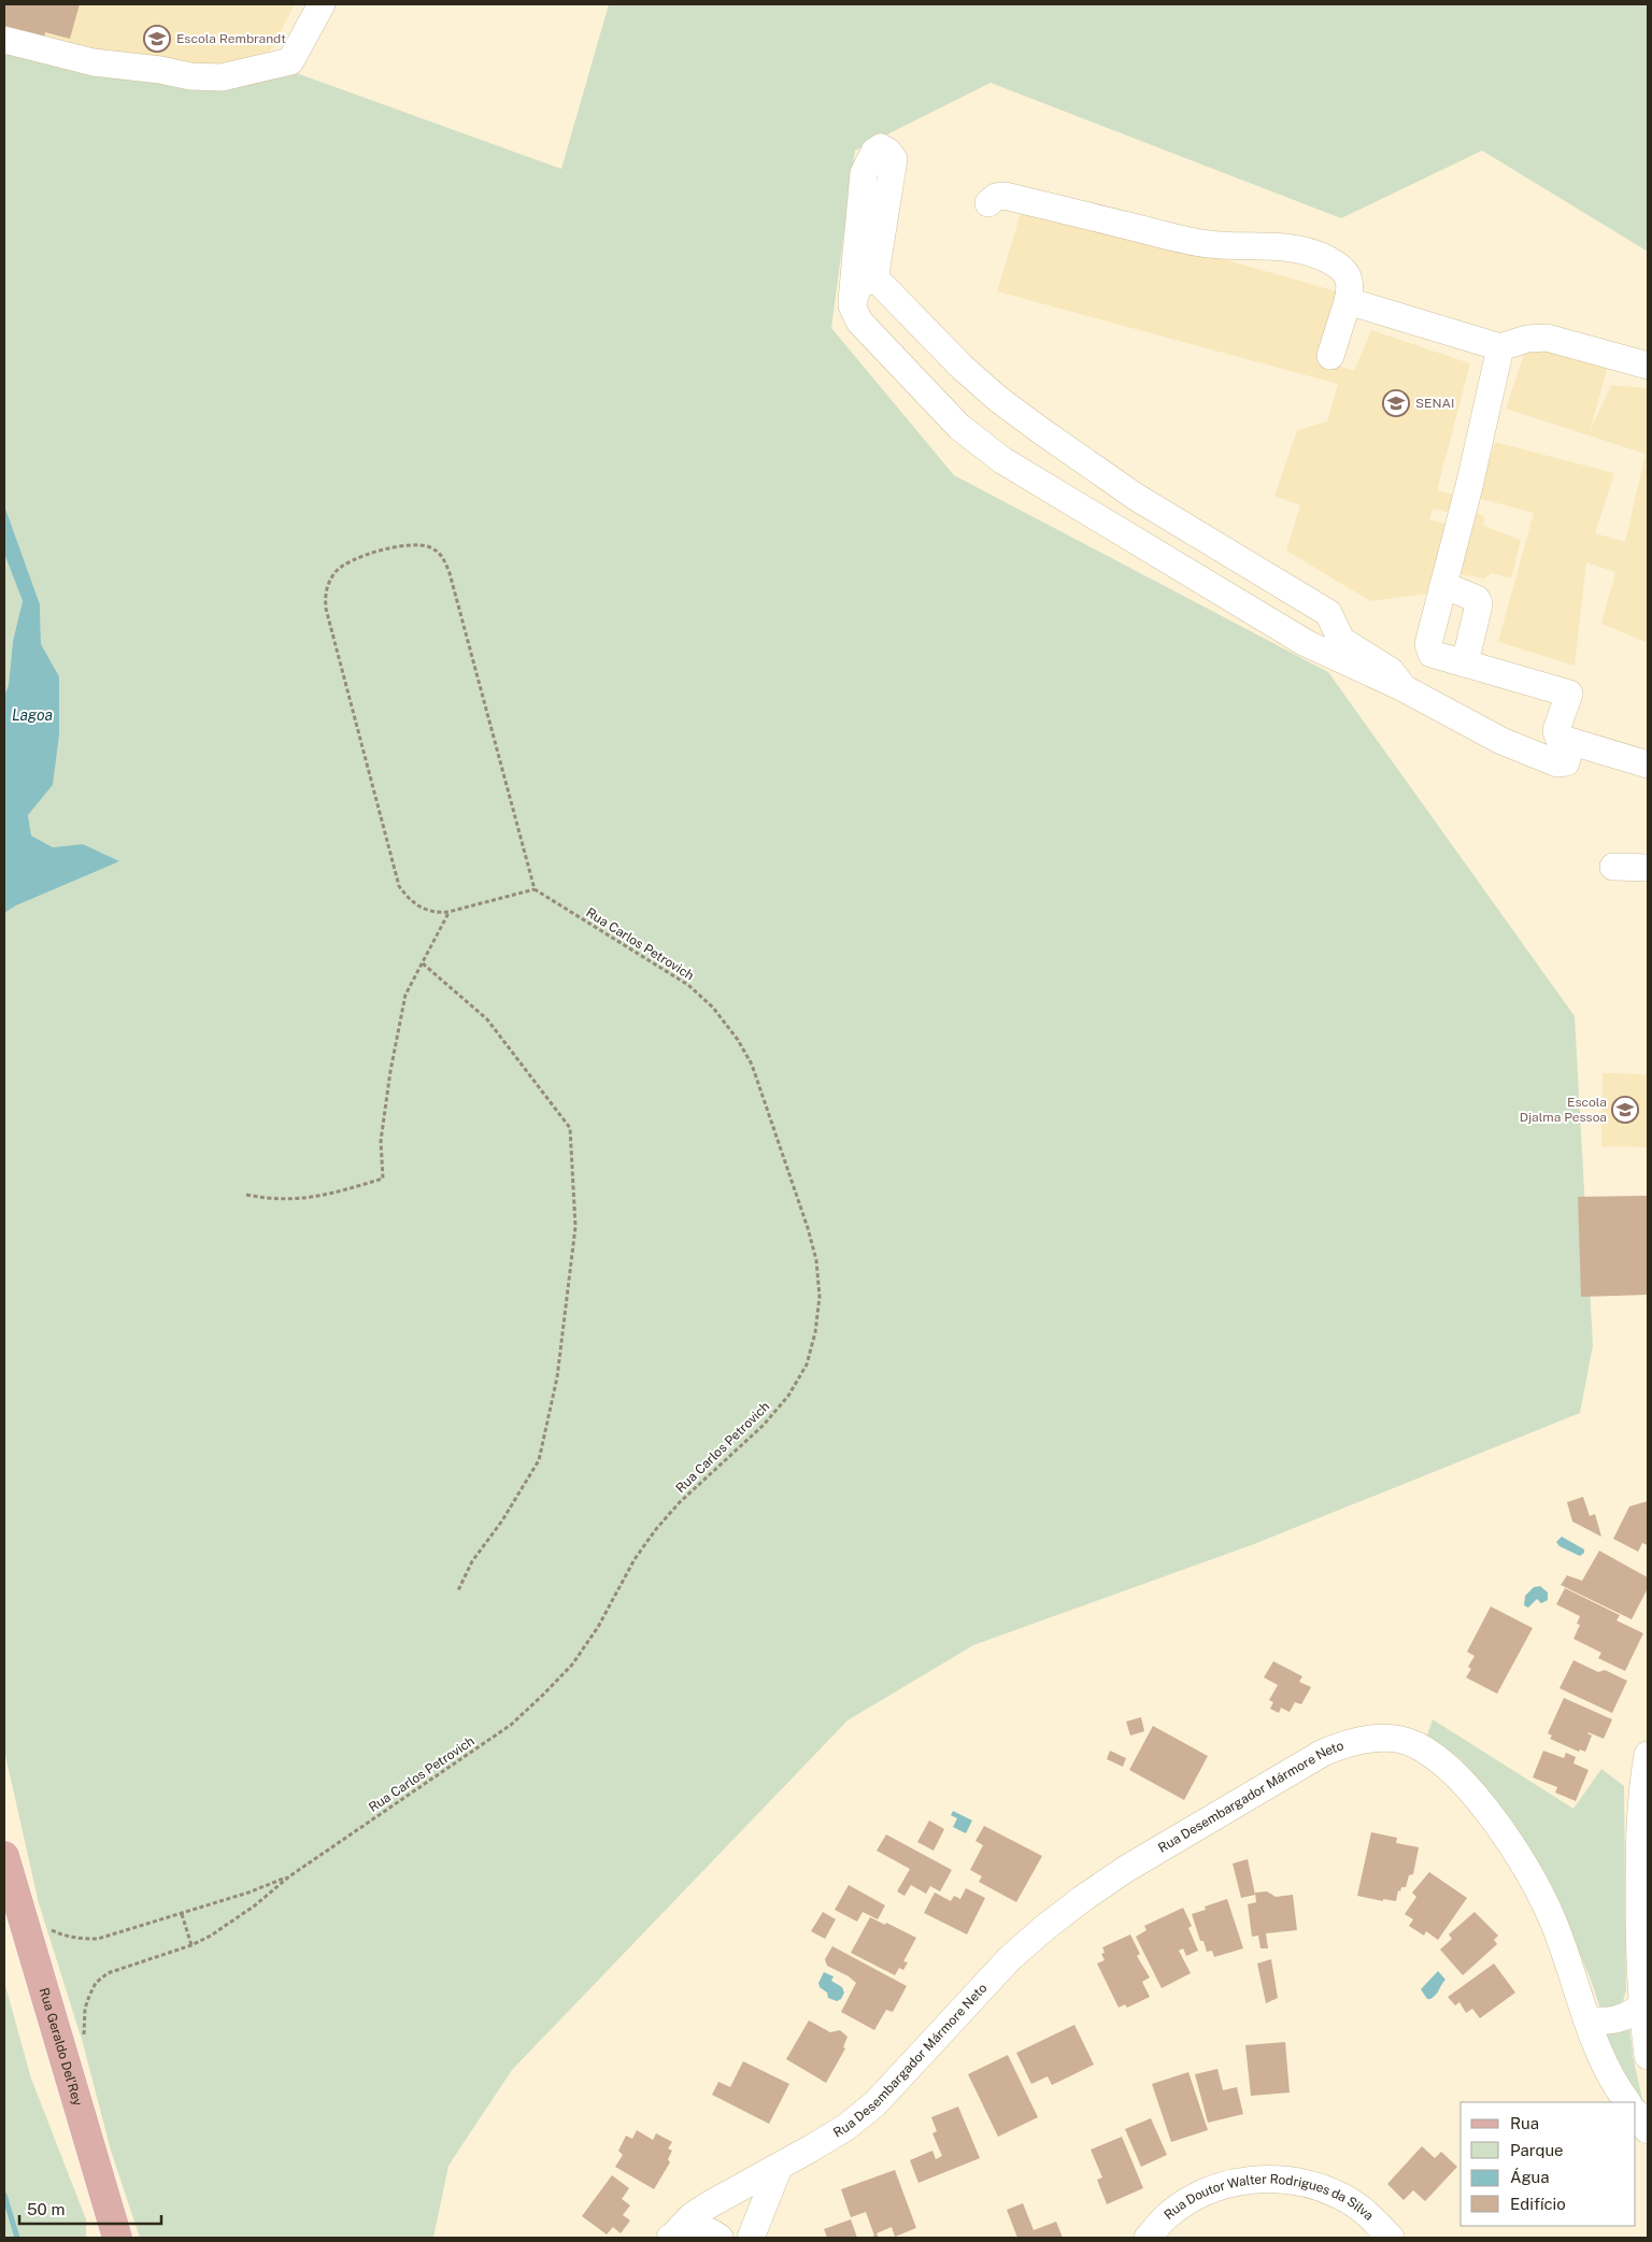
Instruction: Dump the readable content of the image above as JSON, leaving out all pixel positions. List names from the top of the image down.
{
  "streets": {
    "main road": ["Rua Geraldo Del'Rey"],
    "street": ["Rua Desembargador Mármore Neto", "Rua Doutor Walter Rodrigues da Silva"],
    "path": ["Rua Carlos Petrovich"]
  },
  "water": ["Lagoa"],
  "places": {
    "school or university": ["Escola Rembrandt", "SENAI", "Escola Djalma Pessoa"]
  },
  "legend": [
    "Rua",
    "Parque",
    "Água",
    "Edifício"
  ],
  "scale_bar": "50 m"
}
